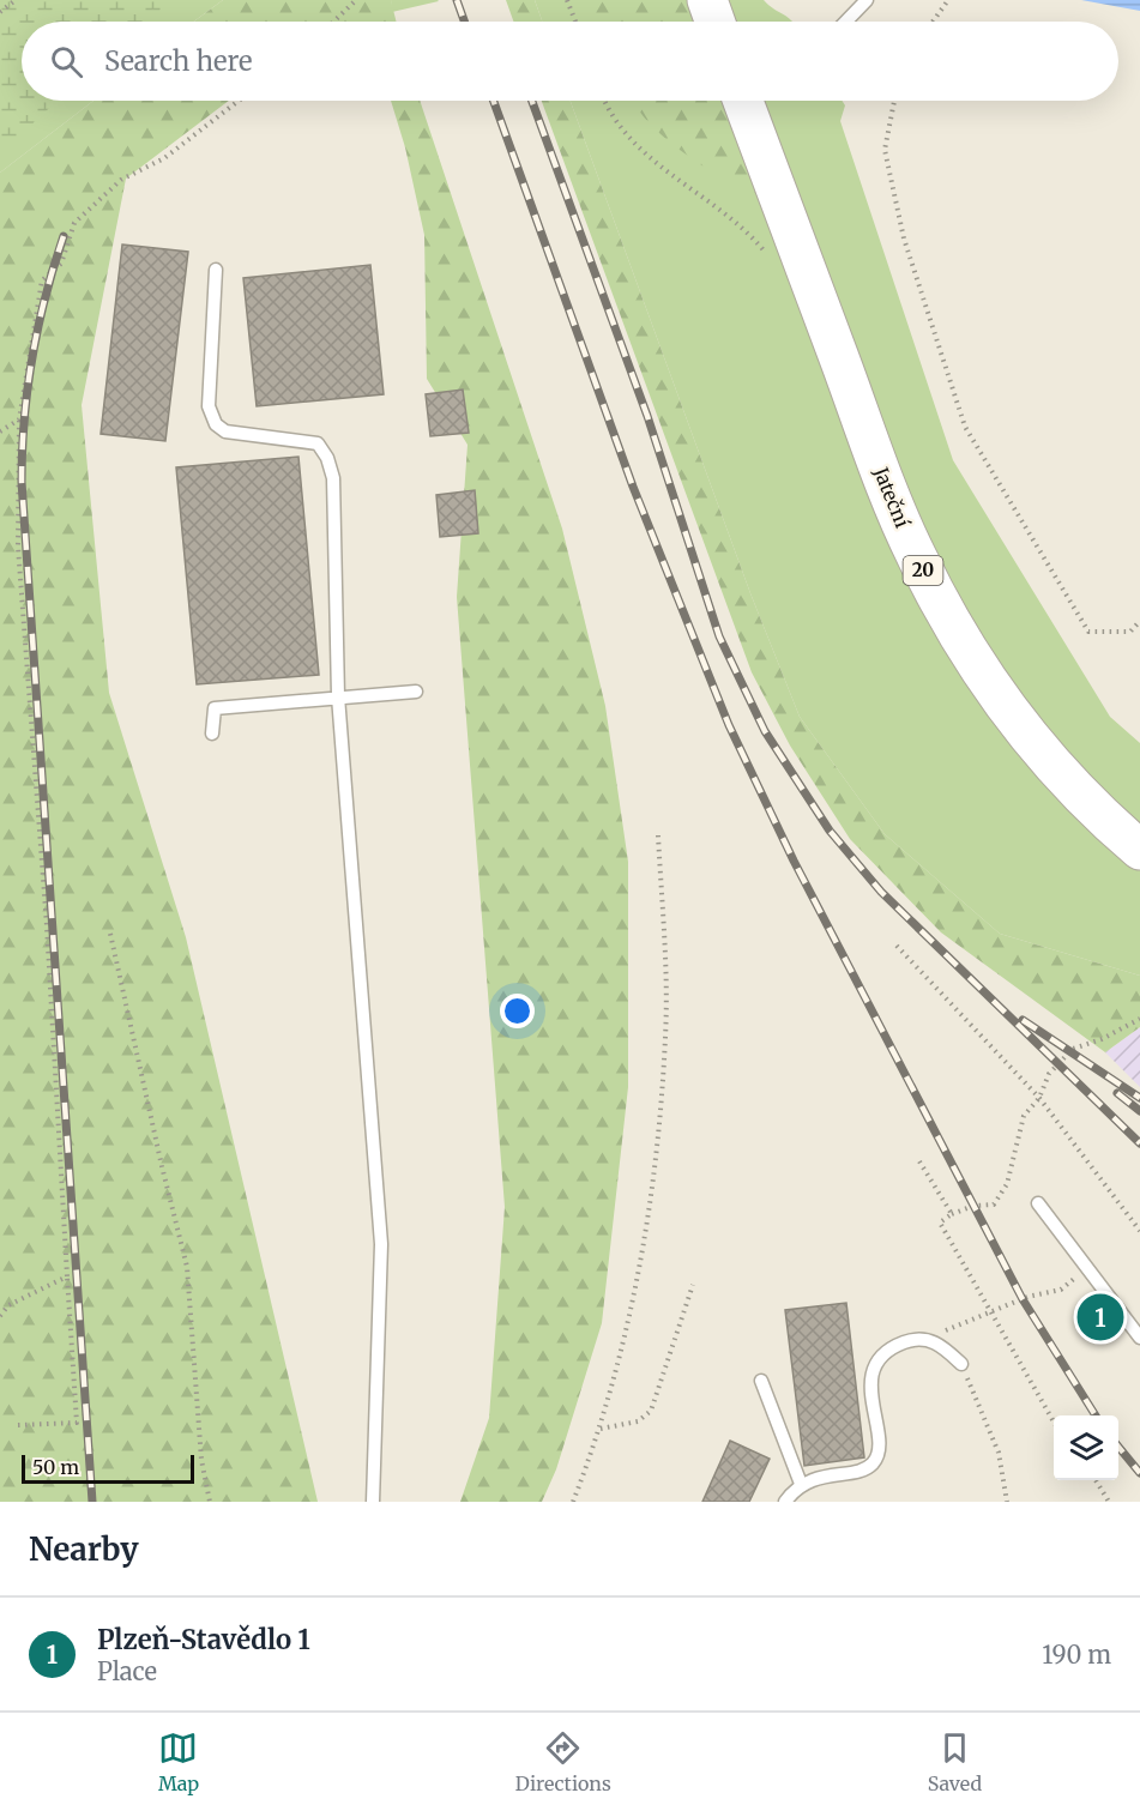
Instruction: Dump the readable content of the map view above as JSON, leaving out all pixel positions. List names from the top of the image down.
{
  "streets": {
    "main road": ["Jateční", "20"]
  },
  "scale_bar": "50 m",
  "page": {
    "search": "Search here",
    "pins": "1",
    "scale": "50 m",
    "heading": "Nearby",
    "list": [
      {
        "mark": "1",
        "name": "Plzeň-Stavědlo 1",
        "note": "Place",
        "value": "190 m"
      }
    ],
    "nav": ["Map", "Directions", "Saved"]
  }
}
